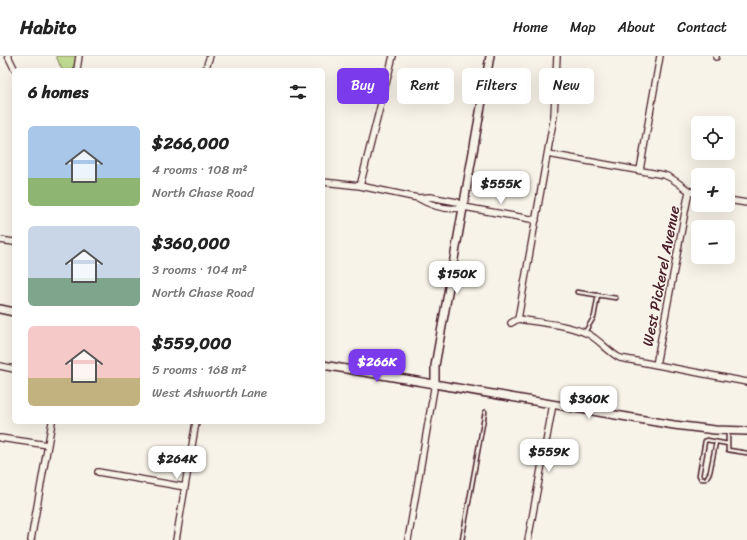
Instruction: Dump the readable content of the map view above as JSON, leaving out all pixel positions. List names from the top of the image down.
{
  "streets": {
    "street": ["West Pickerel Avenue"]
  },
  "page": {
    "header": "Habito",
    "nav": [
      "Home",
      "Map",
      "About",
      "Contact"
    ],
    "chip": [
      "Buy",
      "Rent",
      "Filters",
      "New"
    ],
    "heading": "6 homes",
    "map_buttons": ["+", "−"],
    "list": [
      {
        "name": "$266,000",
        "note": "4 rooms · 108 m² · North Chase Road"
      },
      {
        "name": "$360,000",
        "note": "3 rooms · 104 m² · North Chase Road"
      },
      {
        "name": "$559,000",
        "note": "5 rooms · 168 m² · West Ashworth Lane"
      }
    ],
    "price": [
      "$555K",
      "$150K",
      "$266K",
      "$360K",
      "$559K",
      "$264K"
    ]
  }
}
